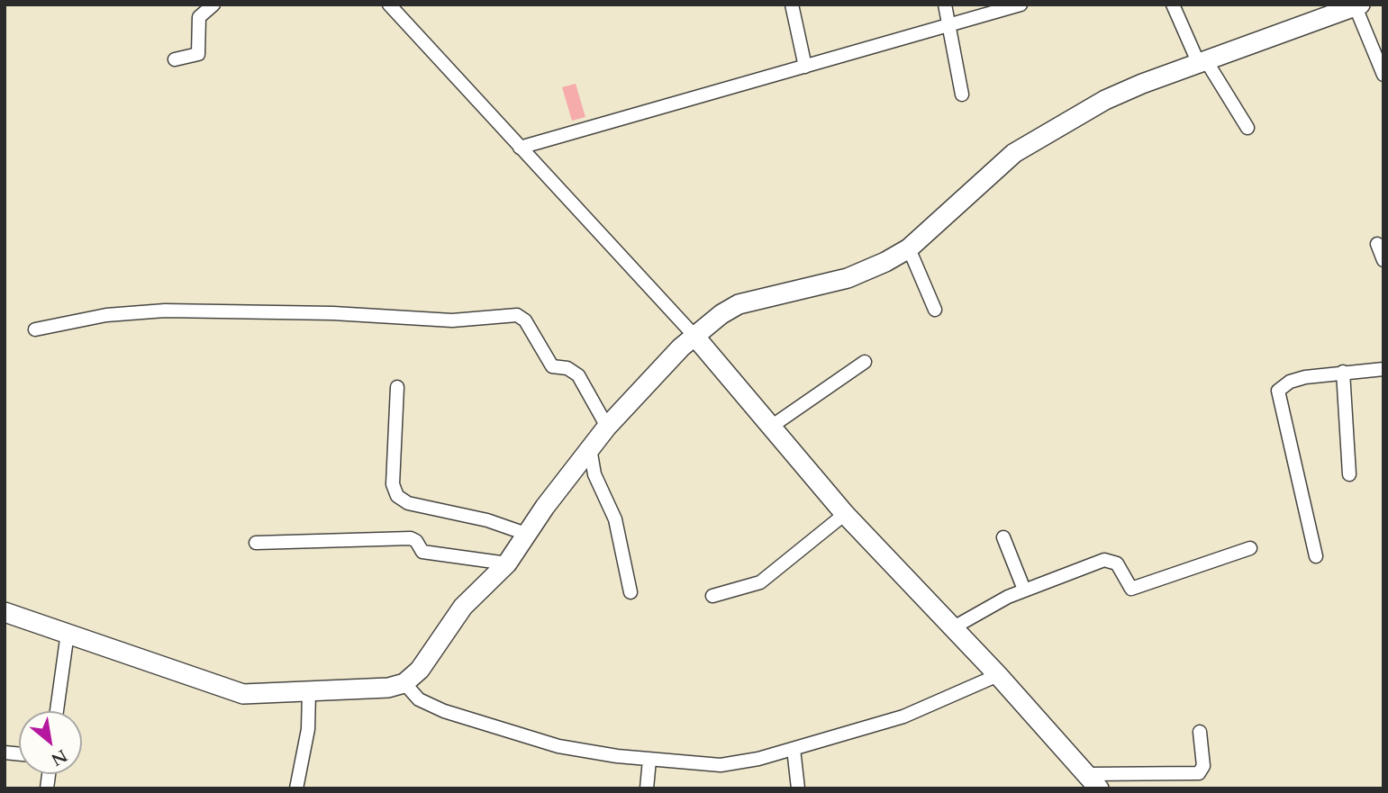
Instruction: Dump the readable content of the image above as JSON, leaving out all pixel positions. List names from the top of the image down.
{
  "north": "bottom right"
}
